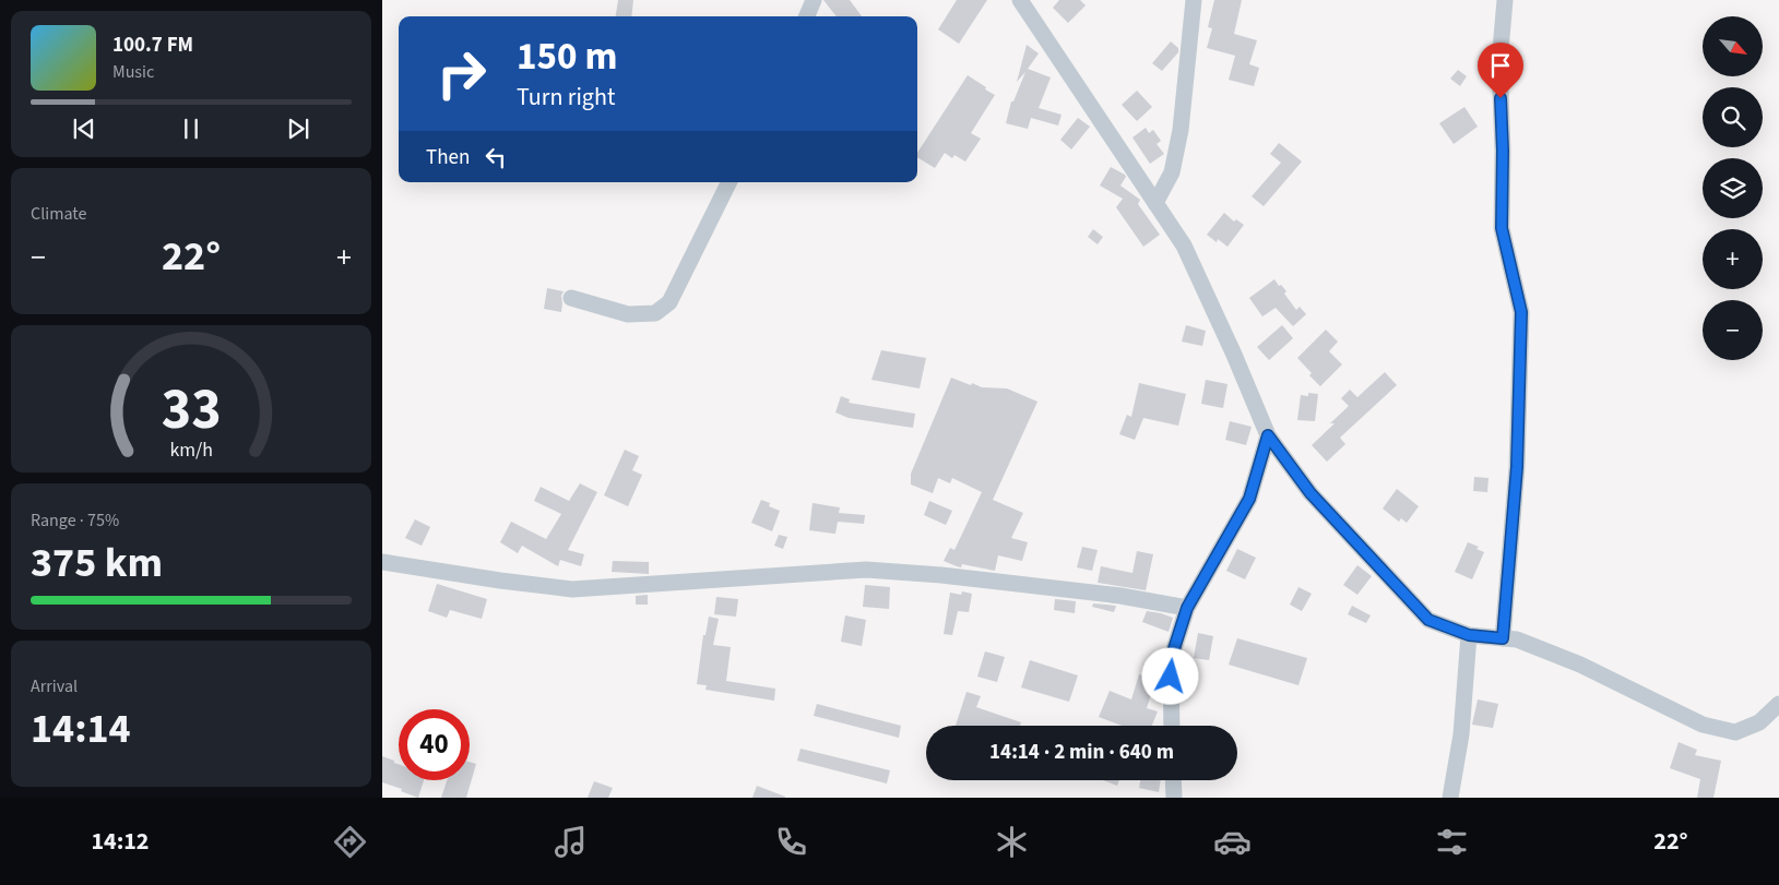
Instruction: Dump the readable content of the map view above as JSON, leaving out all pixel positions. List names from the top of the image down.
{
  "north": "bottom right",
  "page": {
    "map_buttons": ["+", "−"],
    "turn": ["150 m", "Turn right"],
    "song": ["100.7 FM", "Music"],
    "then": "Then",
    "tile": [
      "Climate",
      ["Range · 75%", "375 km"],
      ["Arrival", "14:14"]
    ],
    "heat": ["−", "22°", "+"],
    "limit": "40",
    "trip": "14:14 · 2 min · 640 m",
    "tabs": ["14:12", "22°"],
    "gauge": ["33", "km/h"]
  }
}
